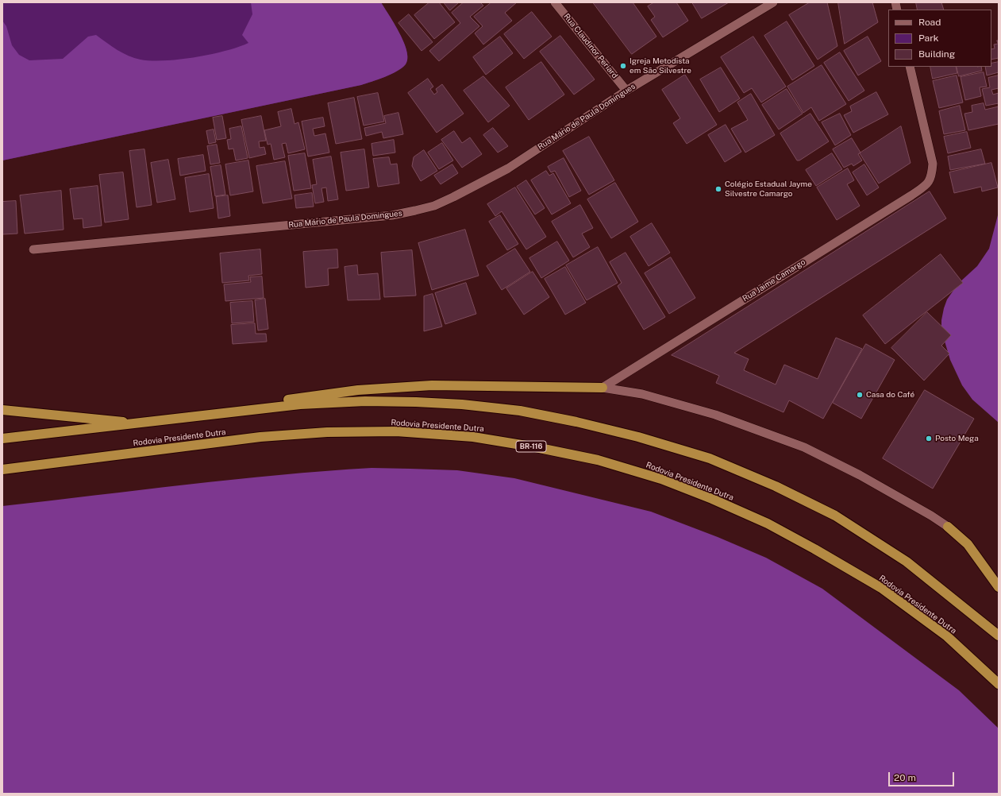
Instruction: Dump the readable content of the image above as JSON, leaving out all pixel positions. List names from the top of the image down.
{
  "streets": {
    "highway": ["Rodovia Presidente Dutra", "BR-116"],
    "street": ["Rua Claudinor Periard", "Rua Mário de Paula Domingues", "Rua Jaime Camargo"]
  },
  "crossings": [
    ["Rua Claudinor Periard", "Rua Mário de Paula Domingues"]
  ],
  "places": [
    "Igreja Metodista em São Silvestre",
    "Colégio Estadual Jayme Silvestre Camargo",
    "Casa do Café",
    "Posto Mega"
  ],
  "legend": ["Road", "Park", "Building"],
  "scale_bar": "20 m"
}
